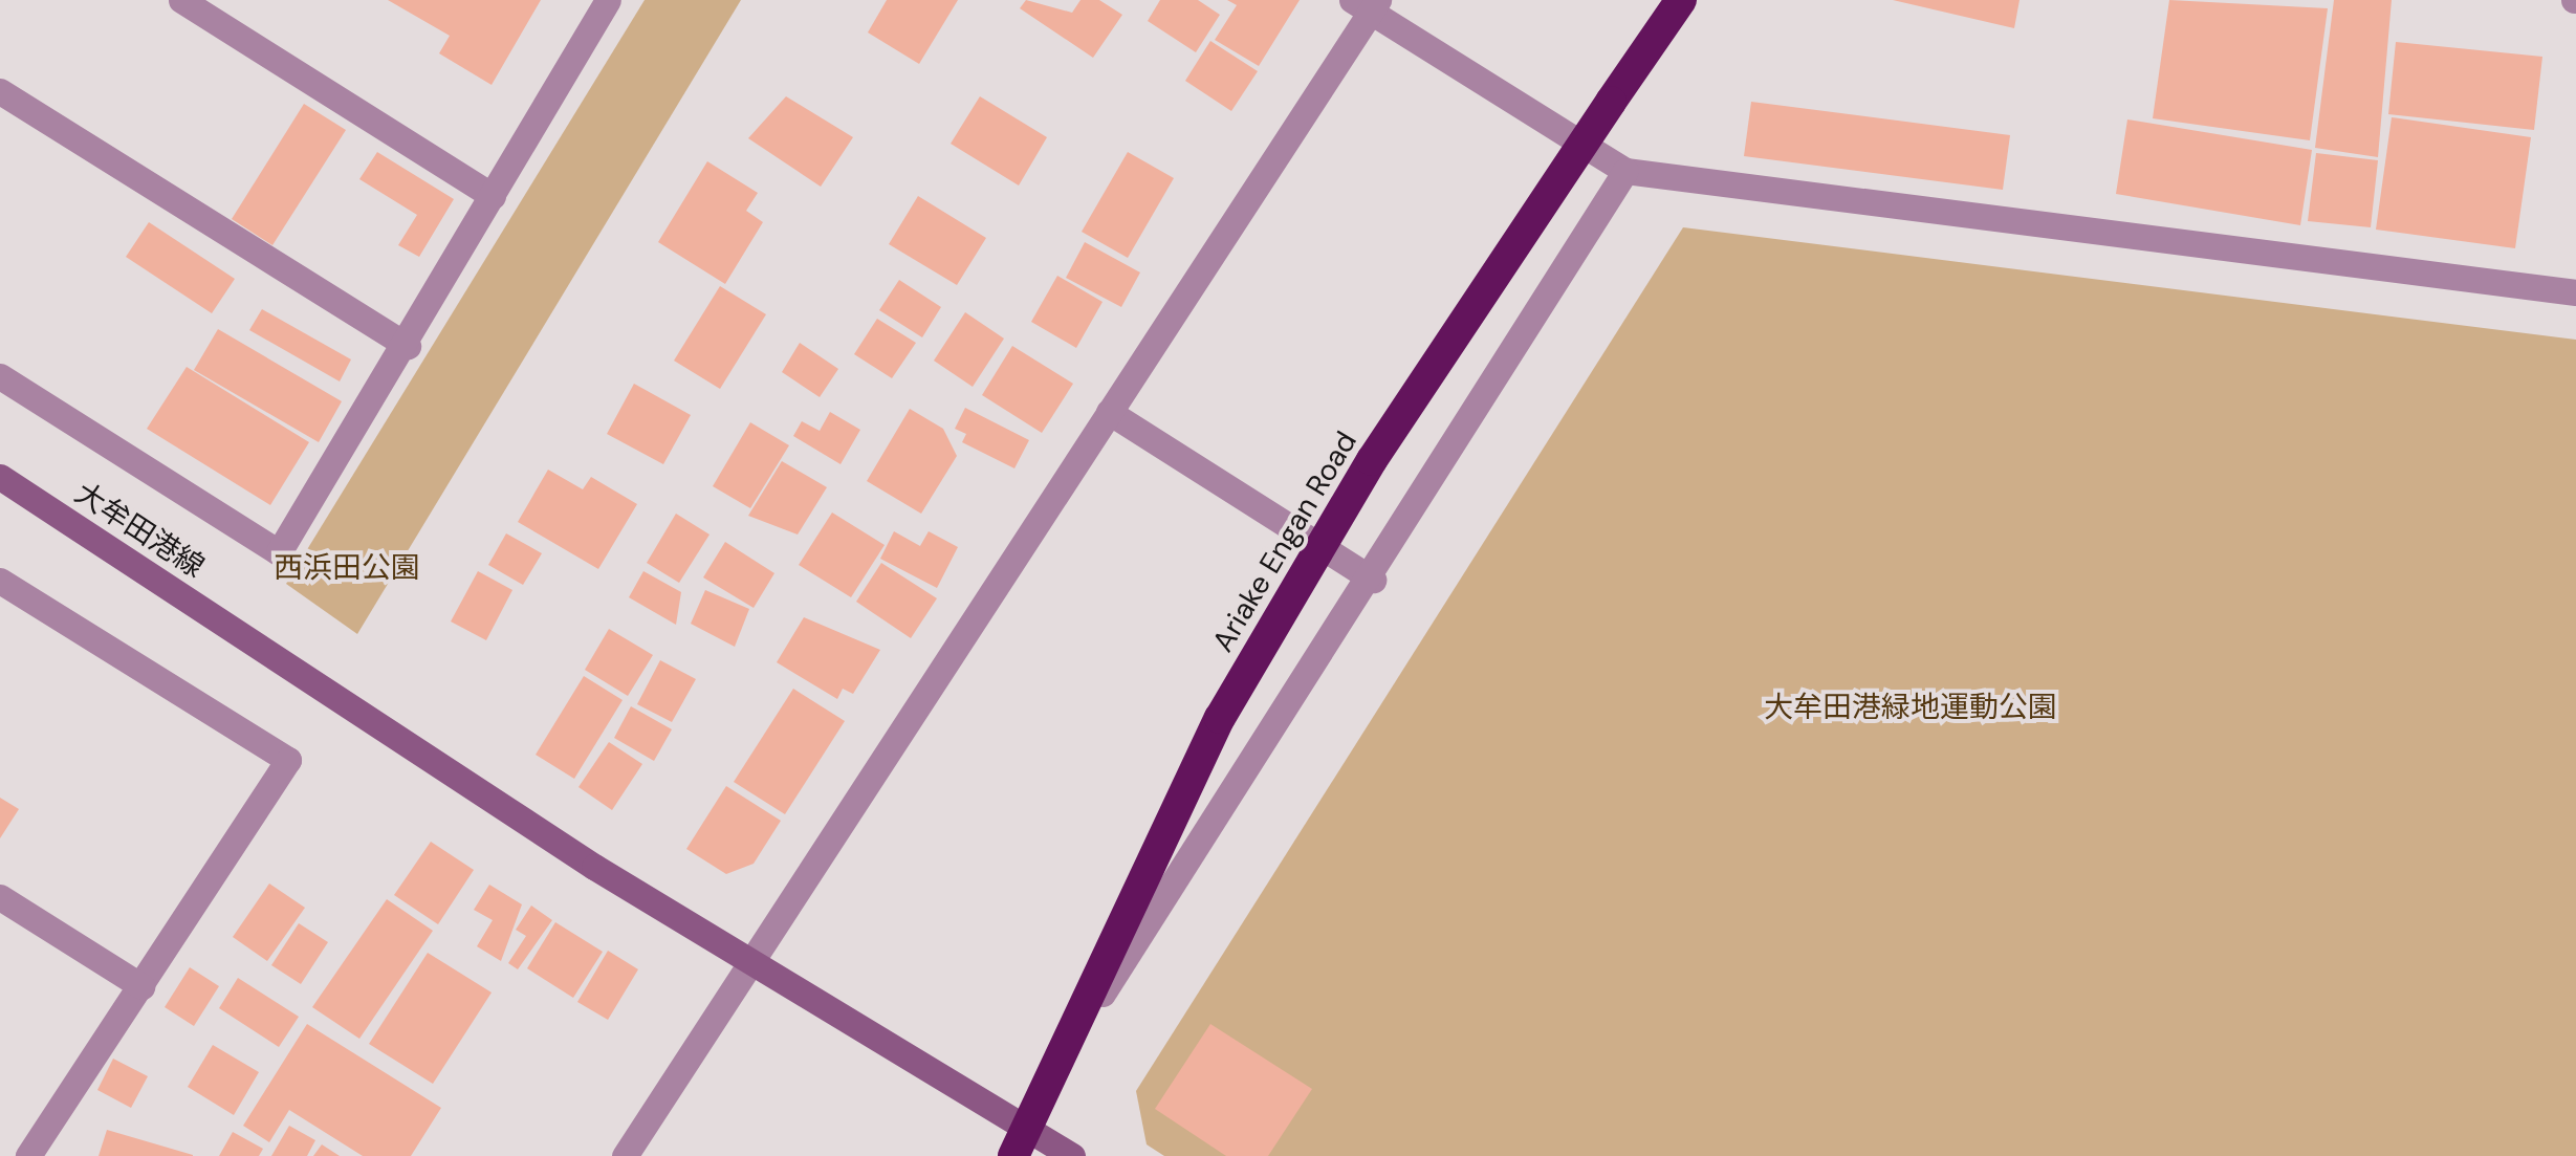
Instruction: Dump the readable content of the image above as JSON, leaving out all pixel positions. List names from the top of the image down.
{
  "streets": {
    "highway": ["Ariake Engan Road"],
    "street": ["大牟田港線"]
  },
  "parks": ["西浜田公園", "大牟田港緑地運動公園"]
}
